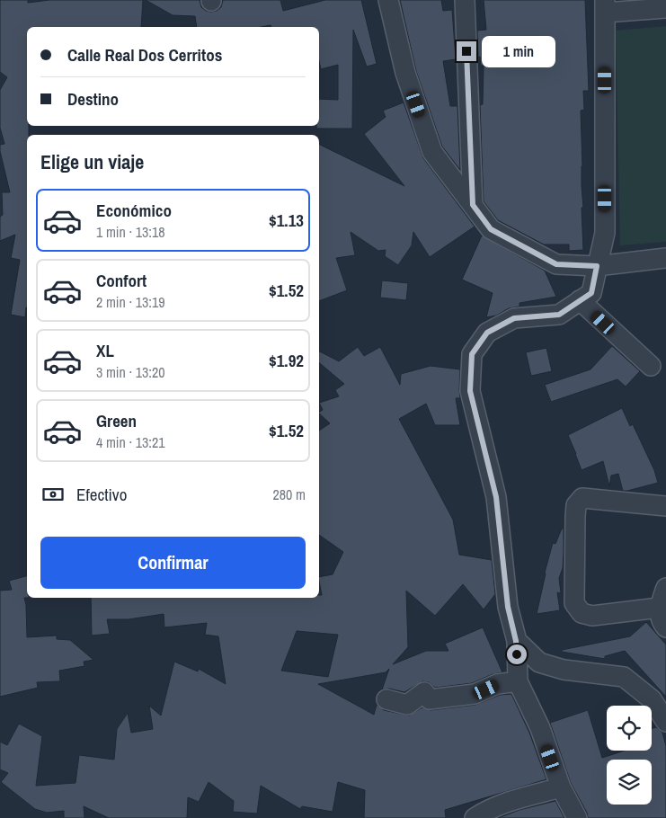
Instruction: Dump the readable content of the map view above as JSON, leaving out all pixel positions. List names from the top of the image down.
{
  "page": {
    "banner": ["Calle Real Dos Cerritos", "Destino"],
    "bubble": "1 min",
    "heading": "Elige un viaje",
    "list": [
      {
        "name": "Económico",
        "note": "1 min · 13:18",
        "value": "$1.13"
      },
      {
        "name": "Confort",
        "note": "2 min · 13:19",
        "value": "$1.52"
      },
      {
        "name": "XL",
        "note": "3 min · 13:20",
        "value": "$1.92"
      },
      {
        "name": "Green",
        "note": "4 min · 13:21",
        "value": "$1.52"
      }
    ],
    "pay": ["Efectivo", "280 m"],
    "buttons": "Confirmar"
  }
}
